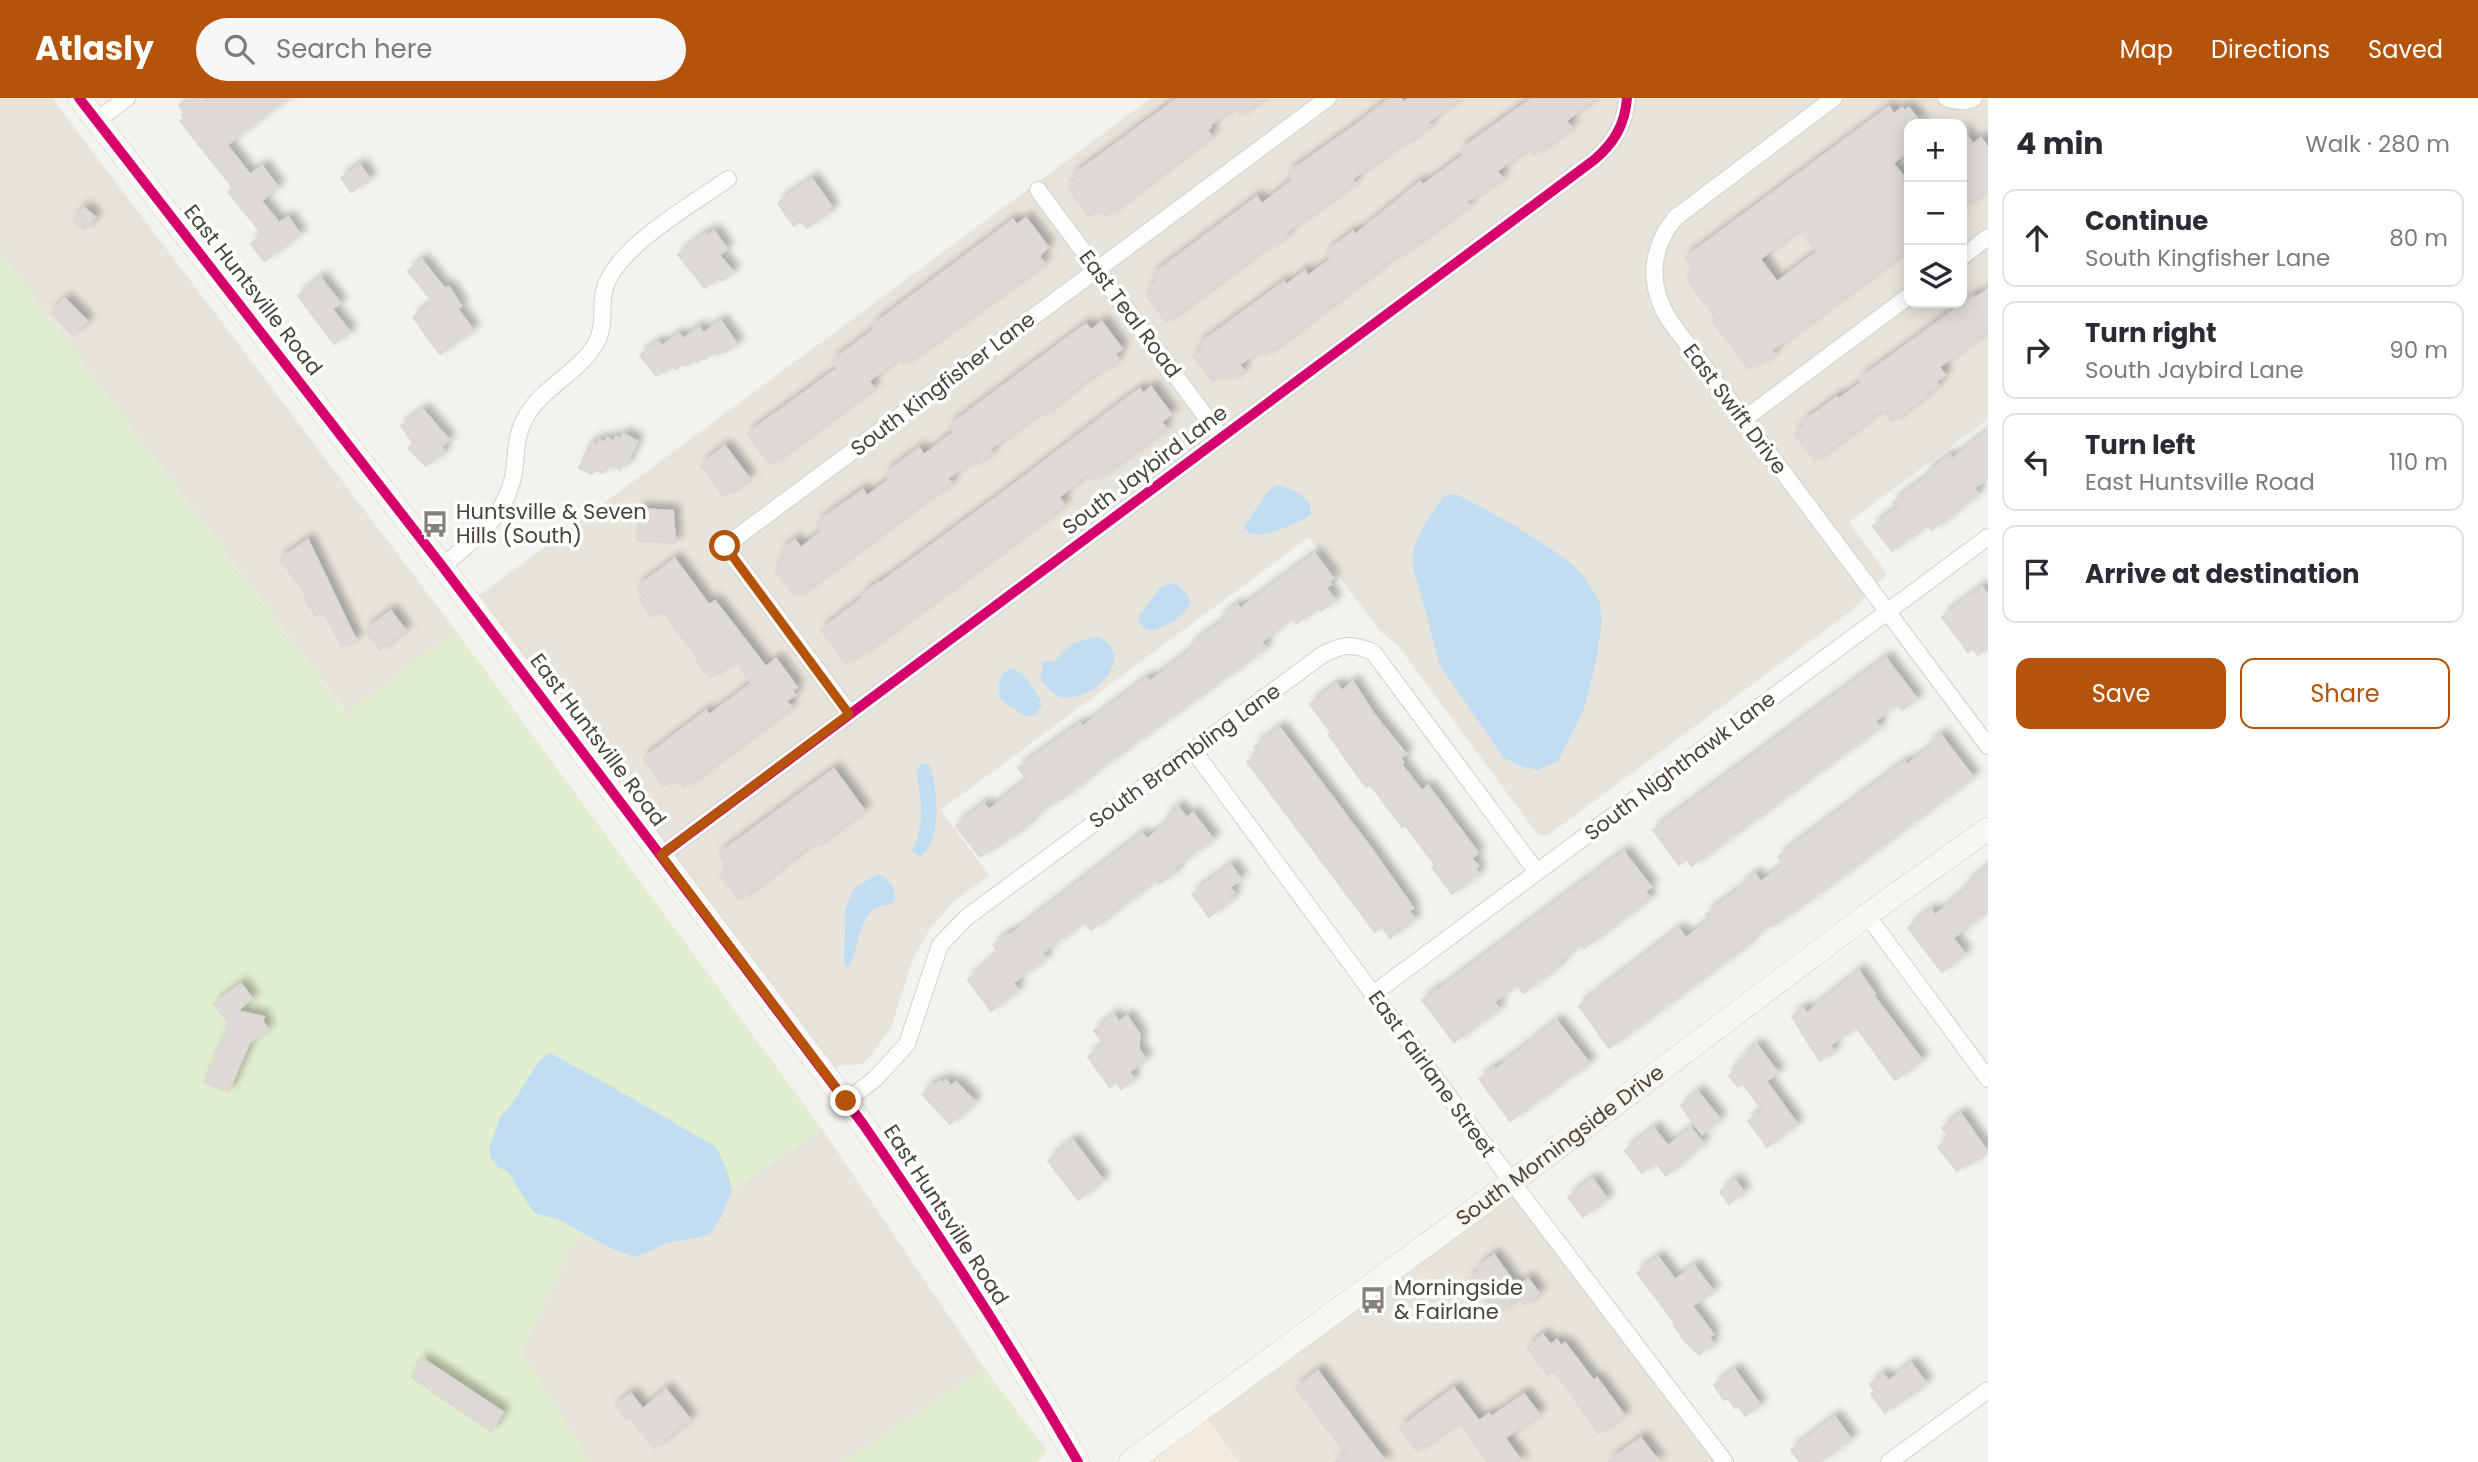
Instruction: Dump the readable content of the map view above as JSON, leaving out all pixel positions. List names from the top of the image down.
{
  "streets": {
    "main road": ["East Huntsville Road", "South Morningside Drive"],
    "street": [
      "East Teal Road",
      "South Kingfisher Lane",
      "East Swift Drive",
      "South Jaybird Lane",
      "South Brambling Lane",
      "South Nighthawk Lane",
      "East Fairlane Street"
    ]
  },
  "crossings": [
    ["East Huntsville Road", "South Jaybird Lane"],
    ["East Huntsville Road", "South Brambling Lane"],
    ["East Teal Road", "South Kingfisher Lane"],
    ["East Teal Road", "South Jaybird Lane"],
    ["South Kingfisher Lane", "South Jaybird Lane"],
    ["East Swift Drive", "South Nighthawk Lane"],
    ["South Brambling Lane", "South Nighthawk Lane"],
    ["South Brambling Lane", "East Fairlane Street"],
    ["South Nighthawk Lane", "East Fairlane Street"],
    ["East Fairlane Street", "South Morningside Drive"]
  ],
  "places": {
    "bus stop": ["Huntsville & Seven Hills (South)", "Morningside & Fairlane"]
  },
  "page": {
    "header": "Atlasly",
    "search": "Search here",
    "nav": ["Map", "Directions", "Saved"],
    "heading": ["4 min", "Walk · 280 m"],
    "map_buttons": ["+", "−"],
    "list": [
      ["Continue", "South Kingfisher Lane", "80 m"],
      ["Turn right", "South Jaybird Lane", "90 m"],
      ["Turn left", "East Huntsville Road", "110 m"],
      "Arrive at destination"
    ],
    "buttons": ["Save", "Share"]
  }
}
